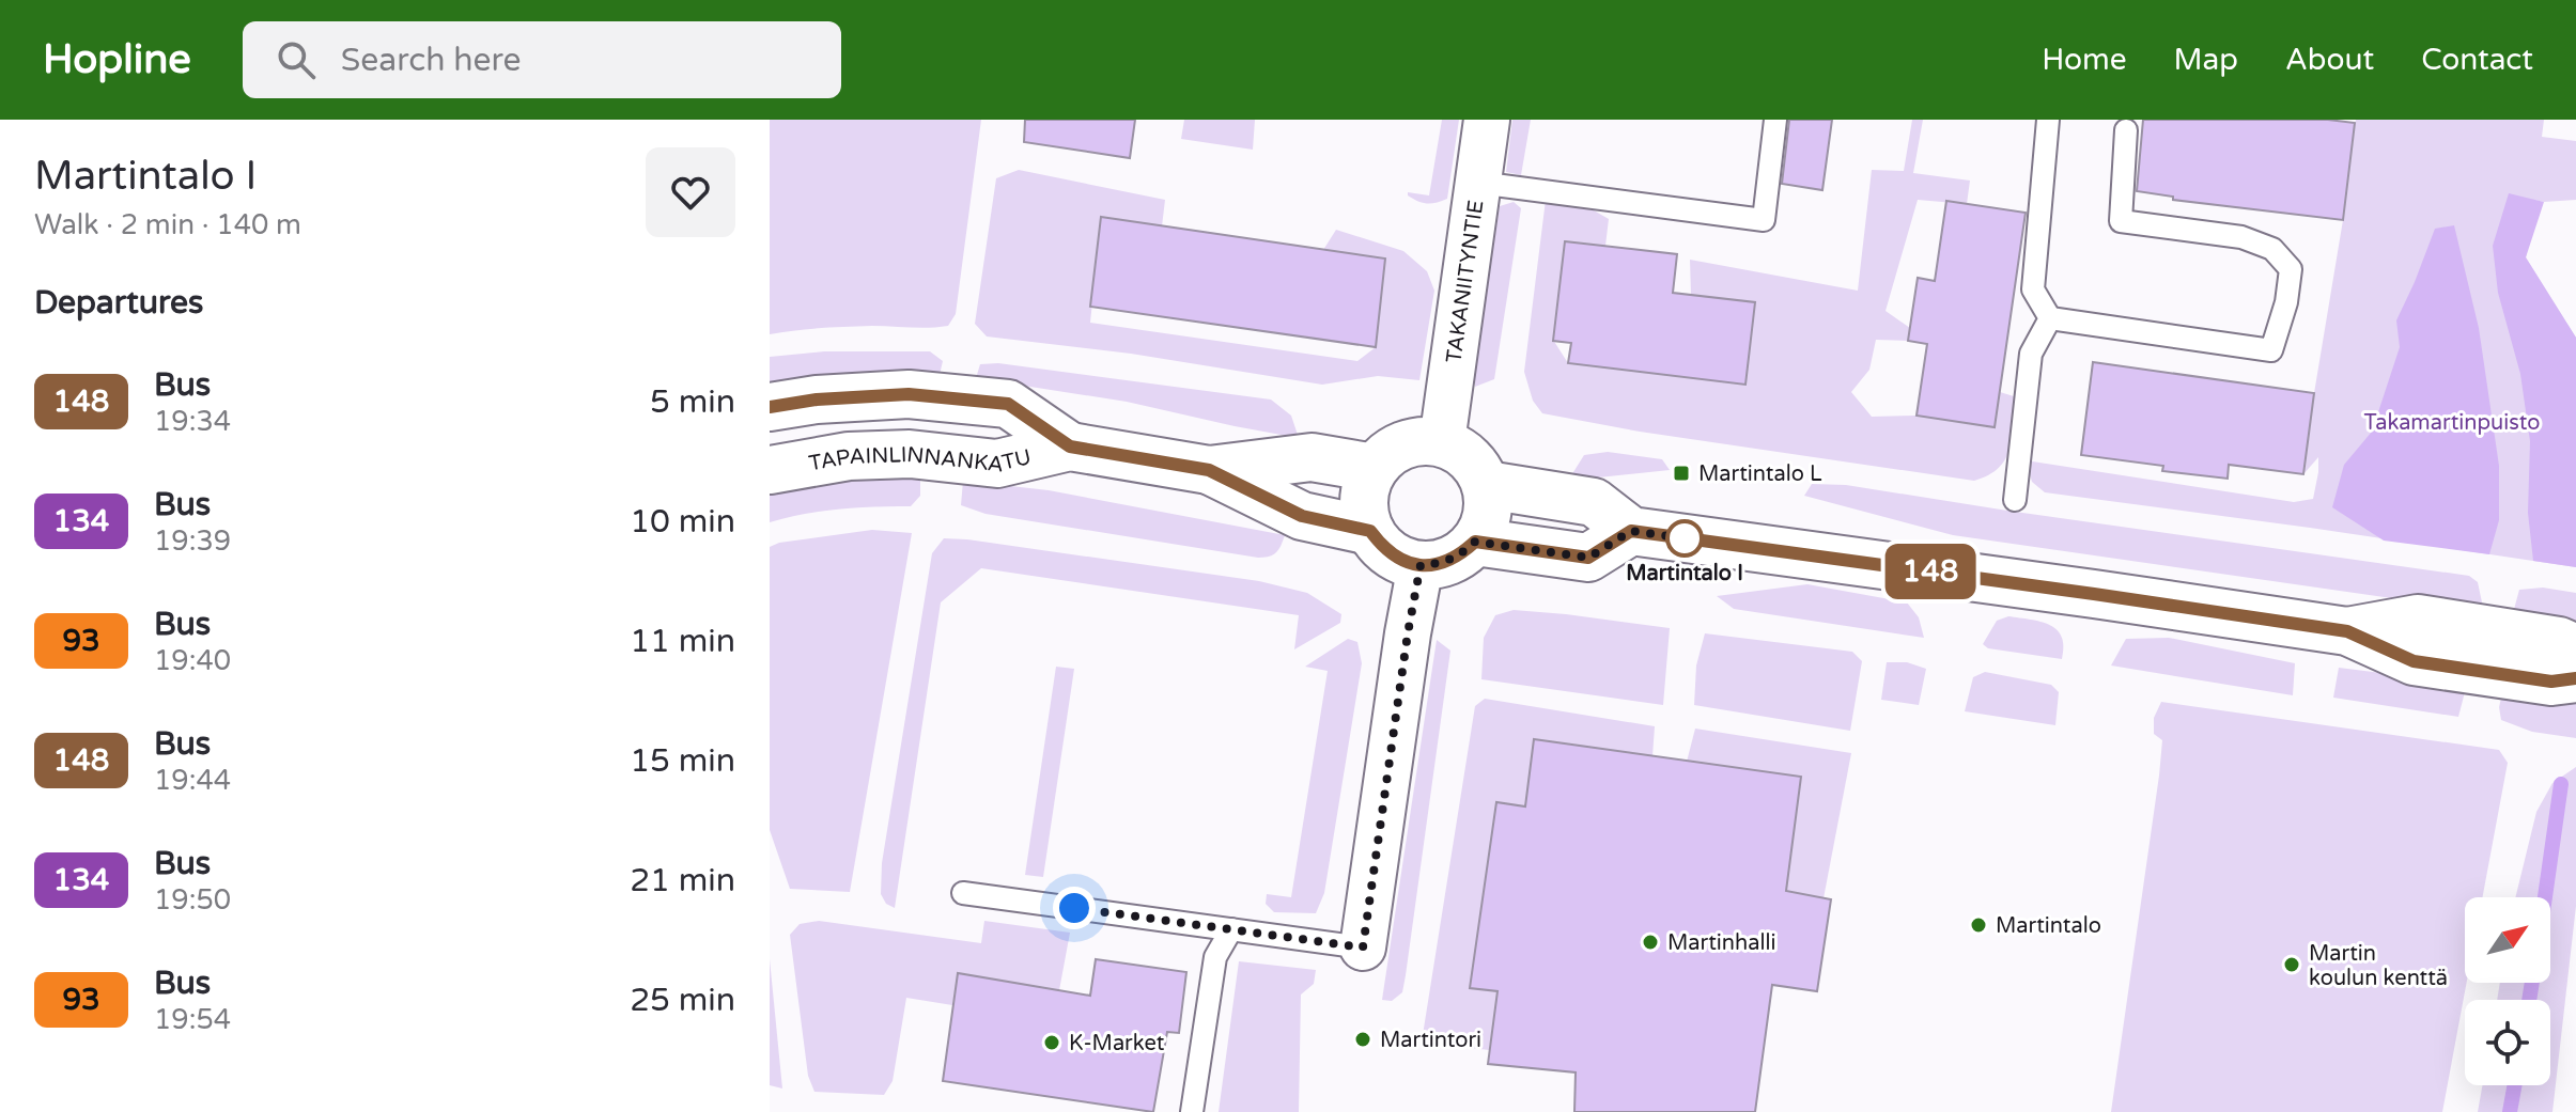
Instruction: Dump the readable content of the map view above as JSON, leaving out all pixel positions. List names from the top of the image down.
{
  "streets": {
    "street": ["TAKANIITYNTIE", "TAPAINLINNANKATU"]
  },
  "crossings": [
    ["TAKANIITYNTIE", "TAPAINLINNANKATU"]
  ],
  "parks": ["Takamartinpuisto"],
  "places": {
    "transit": ["Martintalo L"],
    "other": [
      "Martintalo I",
      "Martintalo",
      "Martinhalli",
      "Martin koulun kenttä",
      "Martintori",
      "K-Market"
    ]
  },
  "lines": ["bus line 148"],
  "north": "top right",
  "page": {
    "header": "Hopline",
    "search": "Search here",
    "nav": [
      "Home",
      "Map",
      "About",
      "Contact"
    ],
    "heading": [
      ["Martintalo I", "Walk · 2 min · 140 m"],
      "Departures"
    ],
    "on_map": "148",
    "list": [
      {
        "mark": "148",
        "name": "Bus",
        "note": "19:34",
        "value": "5 min"
      },
      {
        "mark": "134",
        "name": "Bus",
        "note": "19:39",
        "value": "10 min"
      },
      {
        "mark": "93",
        "name": "Bus",
        "note": "19:40",
        "value": "11 min"
      },
      {
        "mark": "148",
        "name": "Bus",
        "note": "19:44",
        "value": "15 min"
      },
      {
        "mark": "134",
        "name": "Bus",
        "note": "19:50",
        "value": "21 min"
      },
      {
        "mark": "93",
        "name": "Bus",
        "note": "19:54",
        "value": "25 min"
      }
    ]
  }
}
